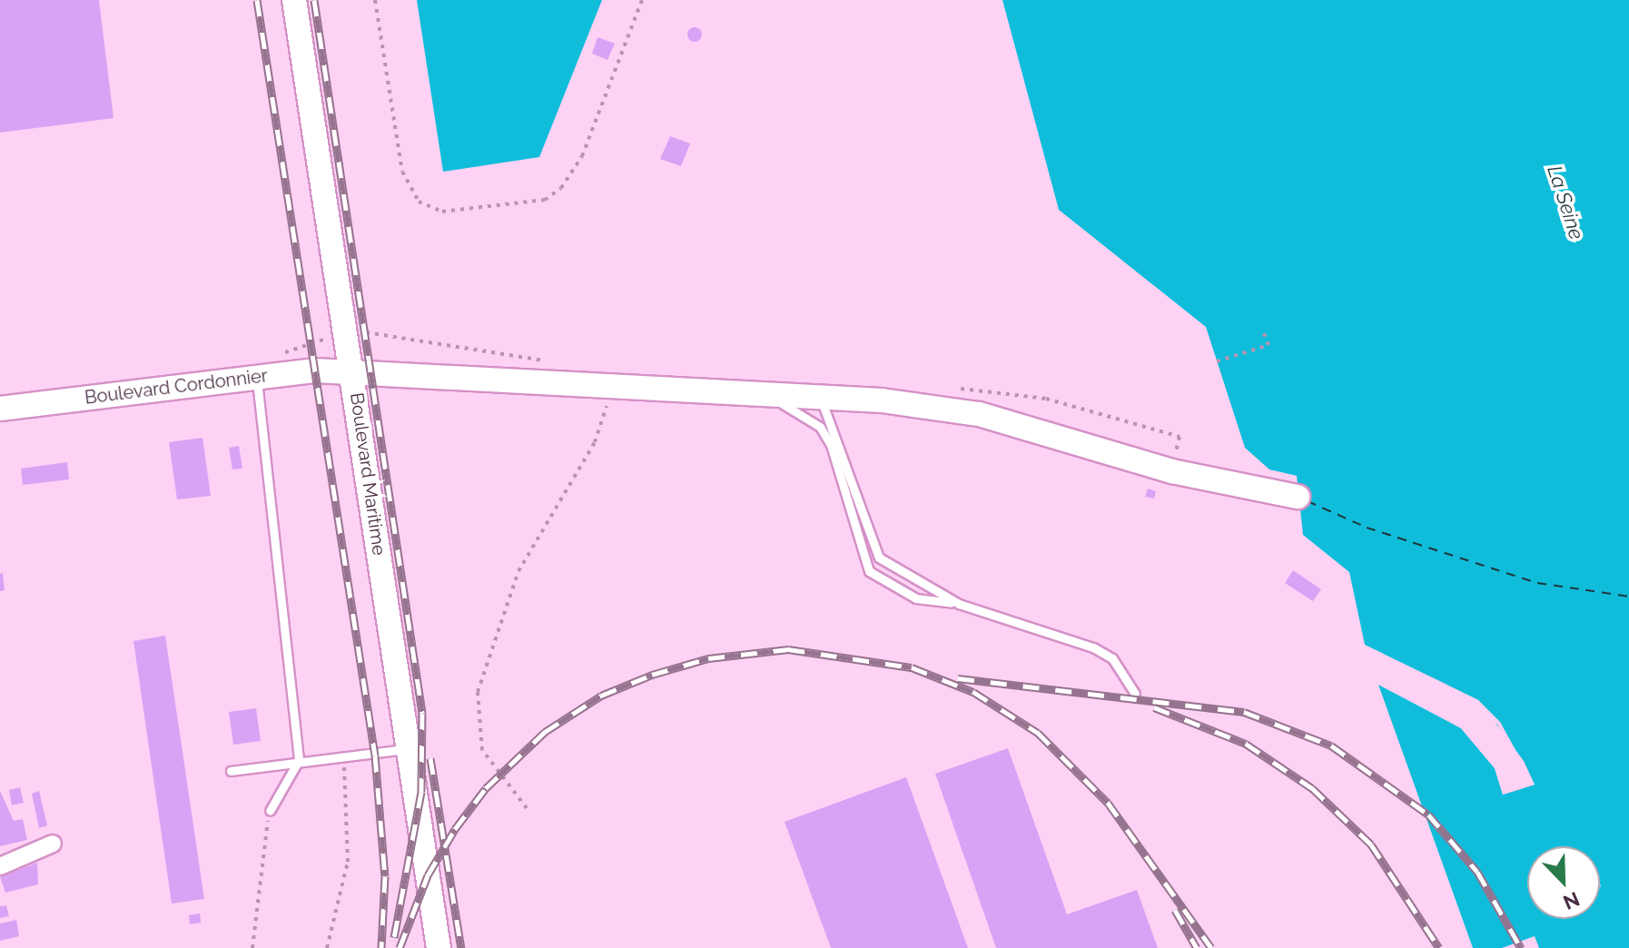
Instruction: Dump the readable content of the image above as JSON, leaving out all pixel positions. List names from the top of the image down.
{
  "streets": {
    "street": ["Boulevard Cordonnier", "Boulevard Maritime"]
  },
  "crossings": [
    ["Boulevard Cordonnier", "Boulevard Maritime"]
  ],
  "water": ["La Seine"],
  "north": "bottom right"
}
